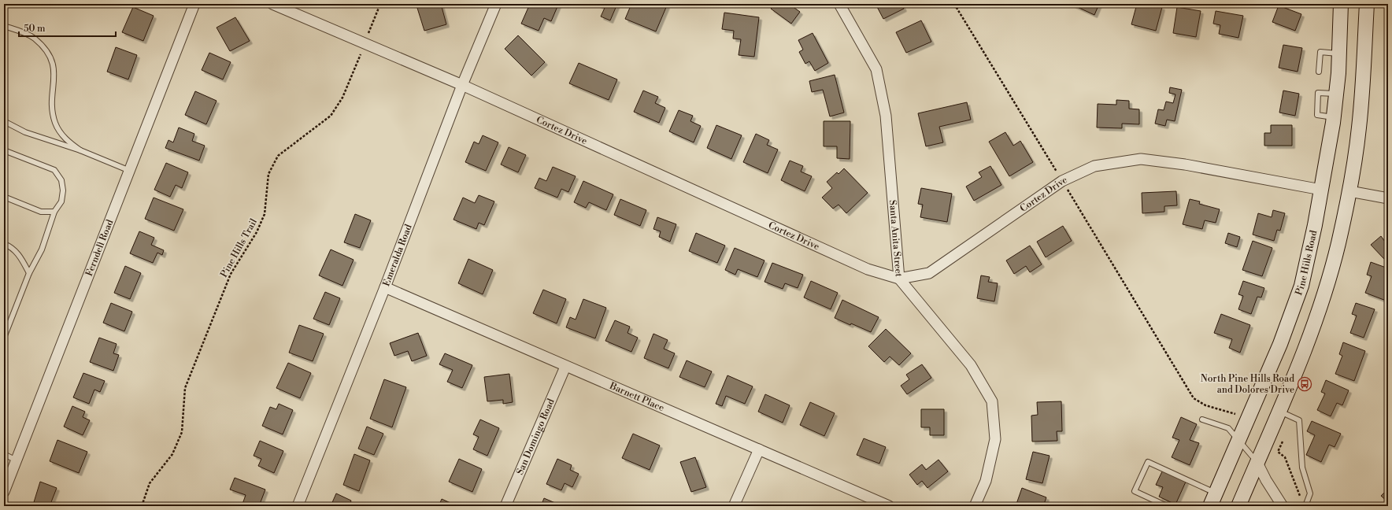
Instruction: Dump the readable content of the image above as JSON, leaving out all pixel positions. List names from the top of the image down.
{
  "streets": {
    "main road": ["Pine Hills Road"],
    "street": [
      "Cortez Drive",
      "Santa Anita Street",
      "Ferndell Road",
      "Emeralda Road",
      "Barnett Place",
      "San Domingo Road"
    ],
    "path": ["Pine Hills Trail"]
  },
  "crossings": [
    ["Cortez Drive", "Santa Anita Street"],
    ["Cortez Drive", "Emeralda Road"],
    ["Cortez Drive", "Pine Hills Road"],
    ["Emeralda Road", "Barnett Place"],
    ["Barnett Place", "San Domingo Road"]
  ],
  "places": {
    "bus stop": ["North Pine Hills Road and Dolores Drive"]
  },
  "scale_bar": "50 m"
}
